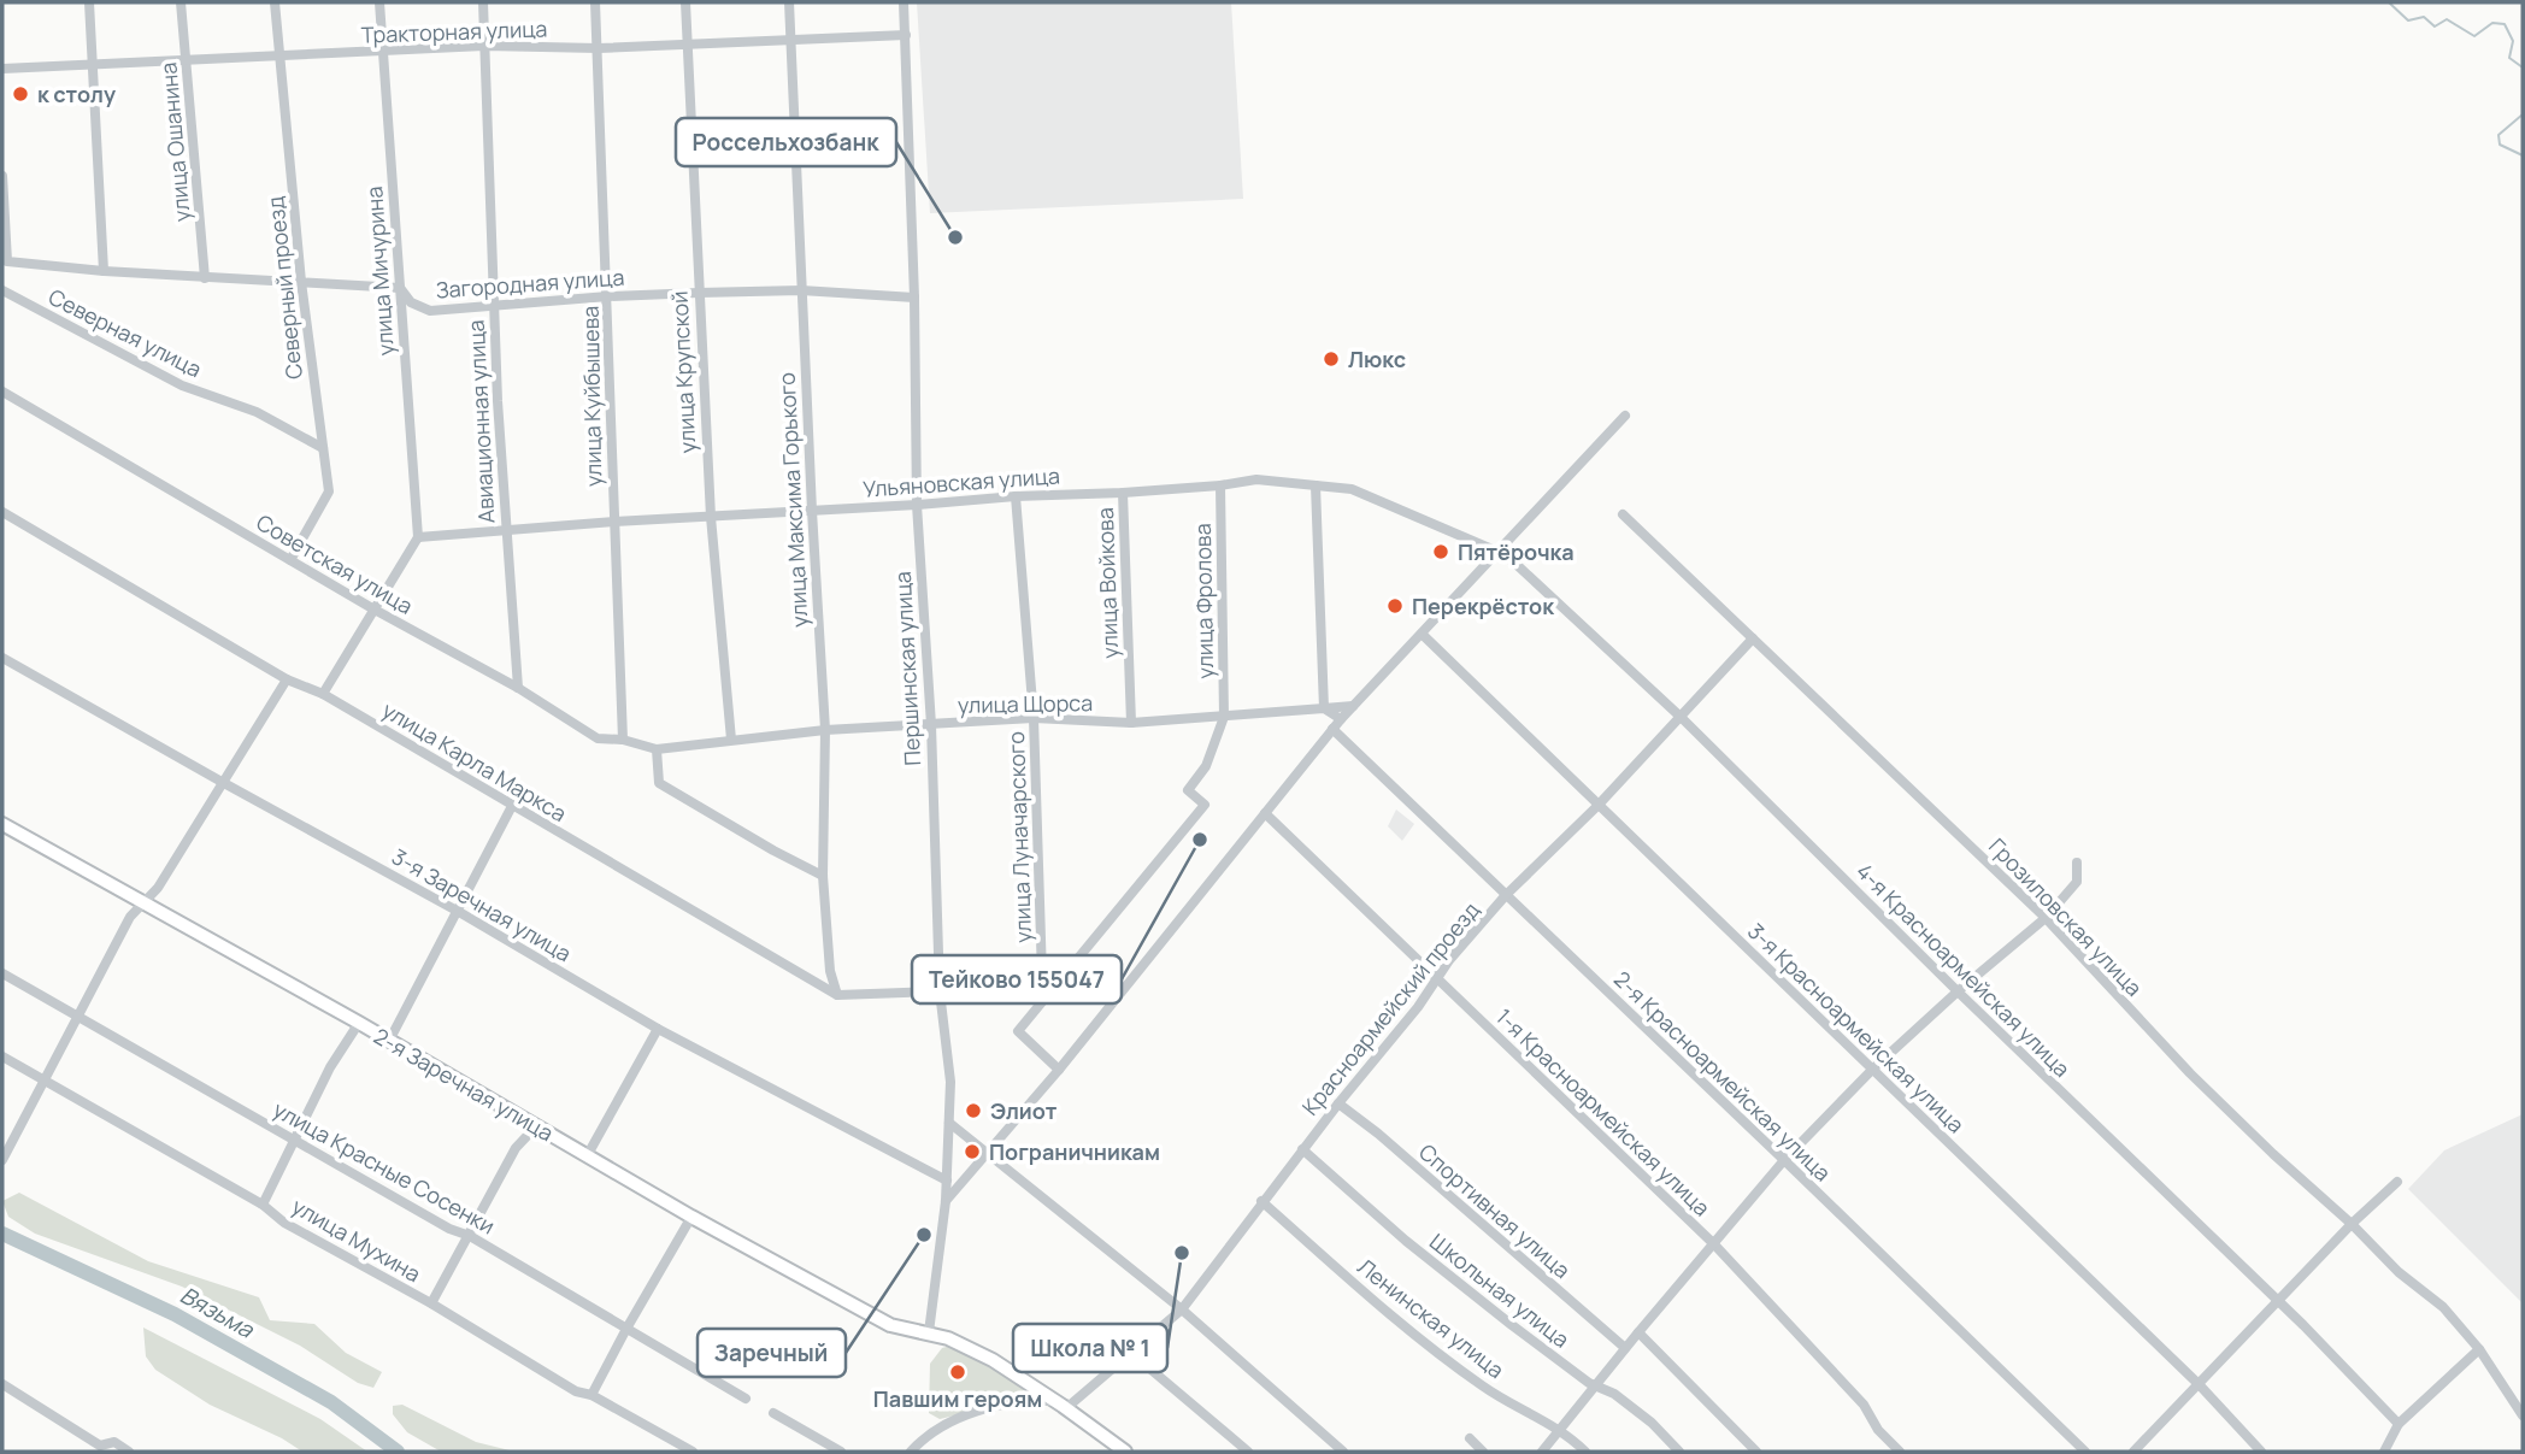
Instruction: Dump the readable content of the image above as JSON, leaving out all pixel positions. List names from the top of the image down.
{
  "streets": {
    "main road": ["2-я Заречная улица"],
    "street": [
      "Тракторная улица",
      "улица Ошанина",
      "улица Мичурина",
      "Загородная улица",
      "Северный проезд",
      "Северная улица",
      "улица Крупской",
      "улица Куйбышева",
      "Авиационная улица",
      "Ульяновская улица",
      "улица Максима Горького",
      "Советская улица",
      "улица Войкова",
      "улица Фролова",
      "Першинская улица",
      "улица Щорса",
      "улица Карла Маркса",
      "улица Луначарского",
      "3-я Заречная улица",
      "Грозиловская улица",
      "4-я Красноармейская улица",
      "Красноармейский проезд",
      "3-я Красноармейская улица",
      "2-я Красноармейская улица",
      "1-я Красноармейская улица",
      "улица Красные Сосенки",
      "Спортивная улица",
      "улица Мухина",
      "Школьная улица",
      "Ленинская улица"
    ]
  },
  "crossings": [
    ["Тракторная улица", "улица Ошанина"],
    ["Тракторная улица", "улица Мичурина"],
    ["Тракторная улица", "Северный проезд"],
    ["Тракторная улица", "улица Крупской"],
    ["Тракторная улица", "улица Куйбышева"],
    ["Тракторная улица", "Авиационная улица"],
    ["Тракторная улица", "улица Максима Горького"],
    ["Тракторная улица", "Першинская улица"],
    ["улица Мичурина", "Загородная улица"],
    ["улица Мичурина", "Ульяновская улица"],
    ["Загородная улица", "улица Крупской"],
    ["Загородная улица", "улица Куйбышева"],
    ["Загородная улица", "Авиационная улица"],
    ["Загородная улица", "улица Максима Горького"],
    ["Загородная улица", "Першинская улица"],
    ["Северный проезд", "Северная улица"],
    ["Северный проезд", "Советская улица"],
    ["улица Крупской", "Ульяновская улица"],
    ["улица Крупской", "улица Щорса"],
    ["улица Куйбышева", "Ульяновская улица"],
    ["улица Куйбышева", "Советская улица"],
    ["Авиационная улица", "Ульяновская улица"],
    ["Авиационная улица", "Советская улица"],
    ["Ульяновская улица", "улица Максима Горького"],
    ["Ульяновская улица", "улица Войкова"],
    ["Ульяновская улица", "улица Фролова"],
    ["Ульяновская улица", "Першинская улица"],
    ["Ульяновская улица", "улица Луначарского"],
    ["Ульяновская улица", "4-я Красноармейская улица"],
    ["улица Максима Горького", "улица Щорса"],
    ["улица Максима Горького", "улица Карла Маркса"],
    ["Советская улица", "улица Щорса"],
    ["улица Войкова", "улица Щорса"],
    ["улица Фролова", "улица Щорса"],
    ["Першинская улица", "улица Щорса"],
    ["Першинская улица", "3-я Заречная улица"],
    ["Першинская улица", "2-я Заречная улица"],
    ["улица Щорса", "улица Луначарского"],
    ["Грозиловская улица", "Красноармейский проезд"],
    ["4-я Красноармейская улица", "Красноармейский проезд"],
    ["Красноармейский проезд", "3-я Красноармейская улица"],
    ["Красноармейский проезд", "2-я Красноармейская улица"],
    ["Красноармейский проезд", "2-я Заречная улица"],
    ["Красноармейский проезд", "1-я Красноармейская улица"],
    ["Красноармейский проезд", "Спортивная улица"],
    ["Красноармейский проезд", "Школьная улица"],
    ["Красноармейский проезд", "Ленинская улица"]
  ],
  "water": ["Вязьма"],
  "places": [
    "к столу",
    "Россельхозбанк",
    "Люкс",
    "Пятёрочка",
    "Перекрёсток",
    "Тейково 155047",
    "Элиот",
    "Пограничникам",
    "Заречный",
    "Школа № 1",
    "Павшим героям"
  ]
}
